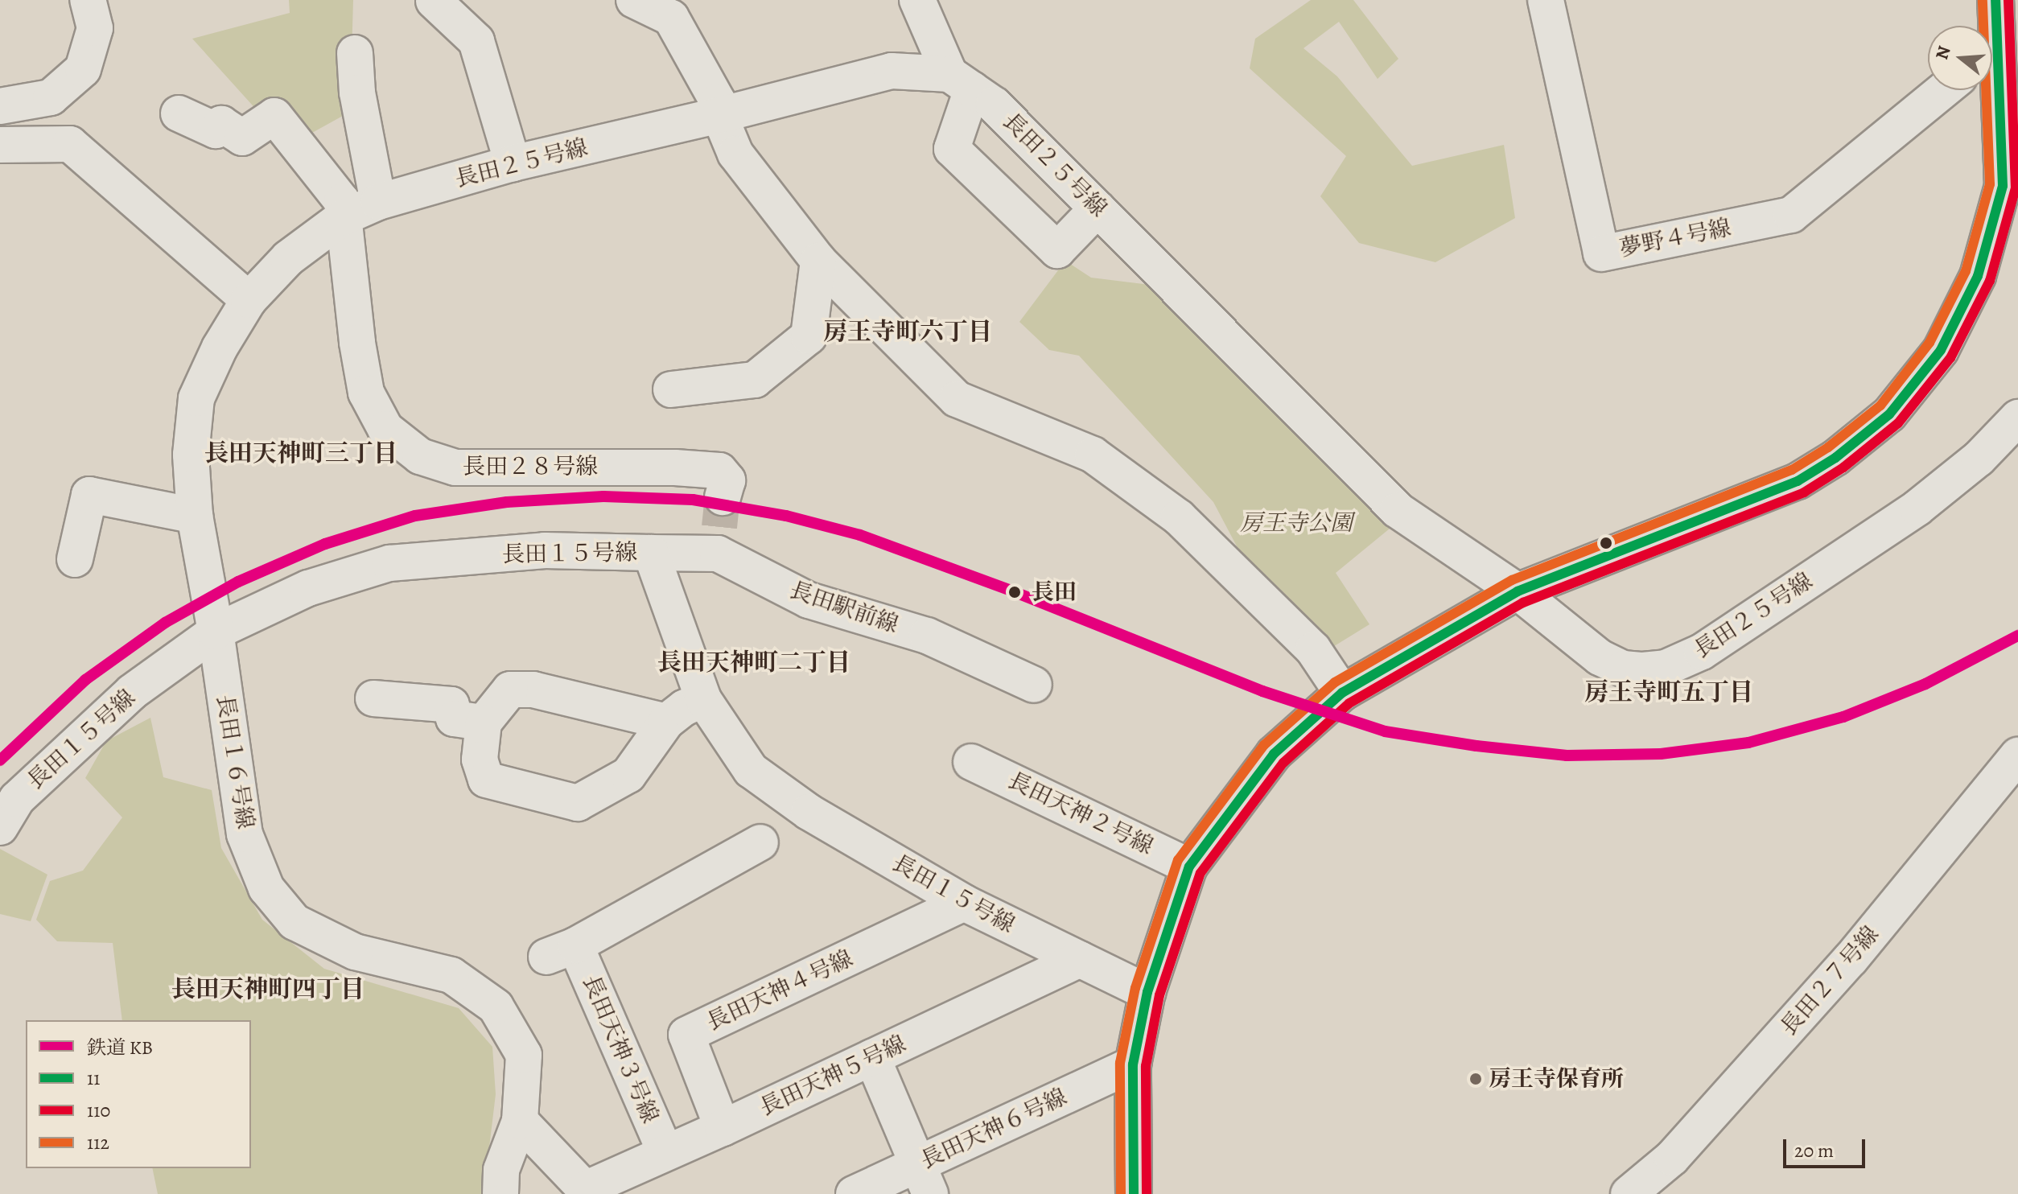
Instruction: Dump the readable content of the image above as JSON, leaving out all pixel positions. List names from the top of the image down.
{
  "streets": {
    "street": [
      "長田２５号線",
      "夢野４号線",
      "長田２８号線",
      "長田１５号線",
      "長田駅前線",
      "長田１６号線",
      "長田天神２号線",
      "長田２７号線",
      "長田天神４号線",
      "長田天神３号線",
      "長田天神５号線",
      "長田天神６号線"
    ]
  },
  "crossings": [
    ["長田２５号線", "長田２８号線"],
    ["長田２５号線", "長田１５号線"],
    ["長田２５号線", "長田１６号線"],
    ["長田２８号線", "長田駅前線"],
    ["長田１５号線", "長田駅前線"],
    ["長田１５号線", "長田１６号線"],
    ["長田１５号線", "長田天神４号線"],
    ["長田１５号線", "長田天神５号線"],
    ["長田天神４号線", "長田天神５号線"],
    ["長田天神３号線", "長田天神５号線"]
  ],
  "districts": [
    "房王寺町六丁目",
    "長田天神町三丁目",
    "長田天神町二丁目",
    "房王寺町五丁目",
    "長田天神町四丁目"
  ],
  "parks": ["房王寺公園"],
  "places": ["長田", "房王寺保育所"],
  "lines": [
    "transit line 11",
    "transit line 110",
    "transit line 112",
    "rail line KB"
  ],
  "legend": [
    "鉄道 KB",
    "11",
    "110",
    "112"
  ],
  "scale_bar": "20 m",
  "north": "left"
}
